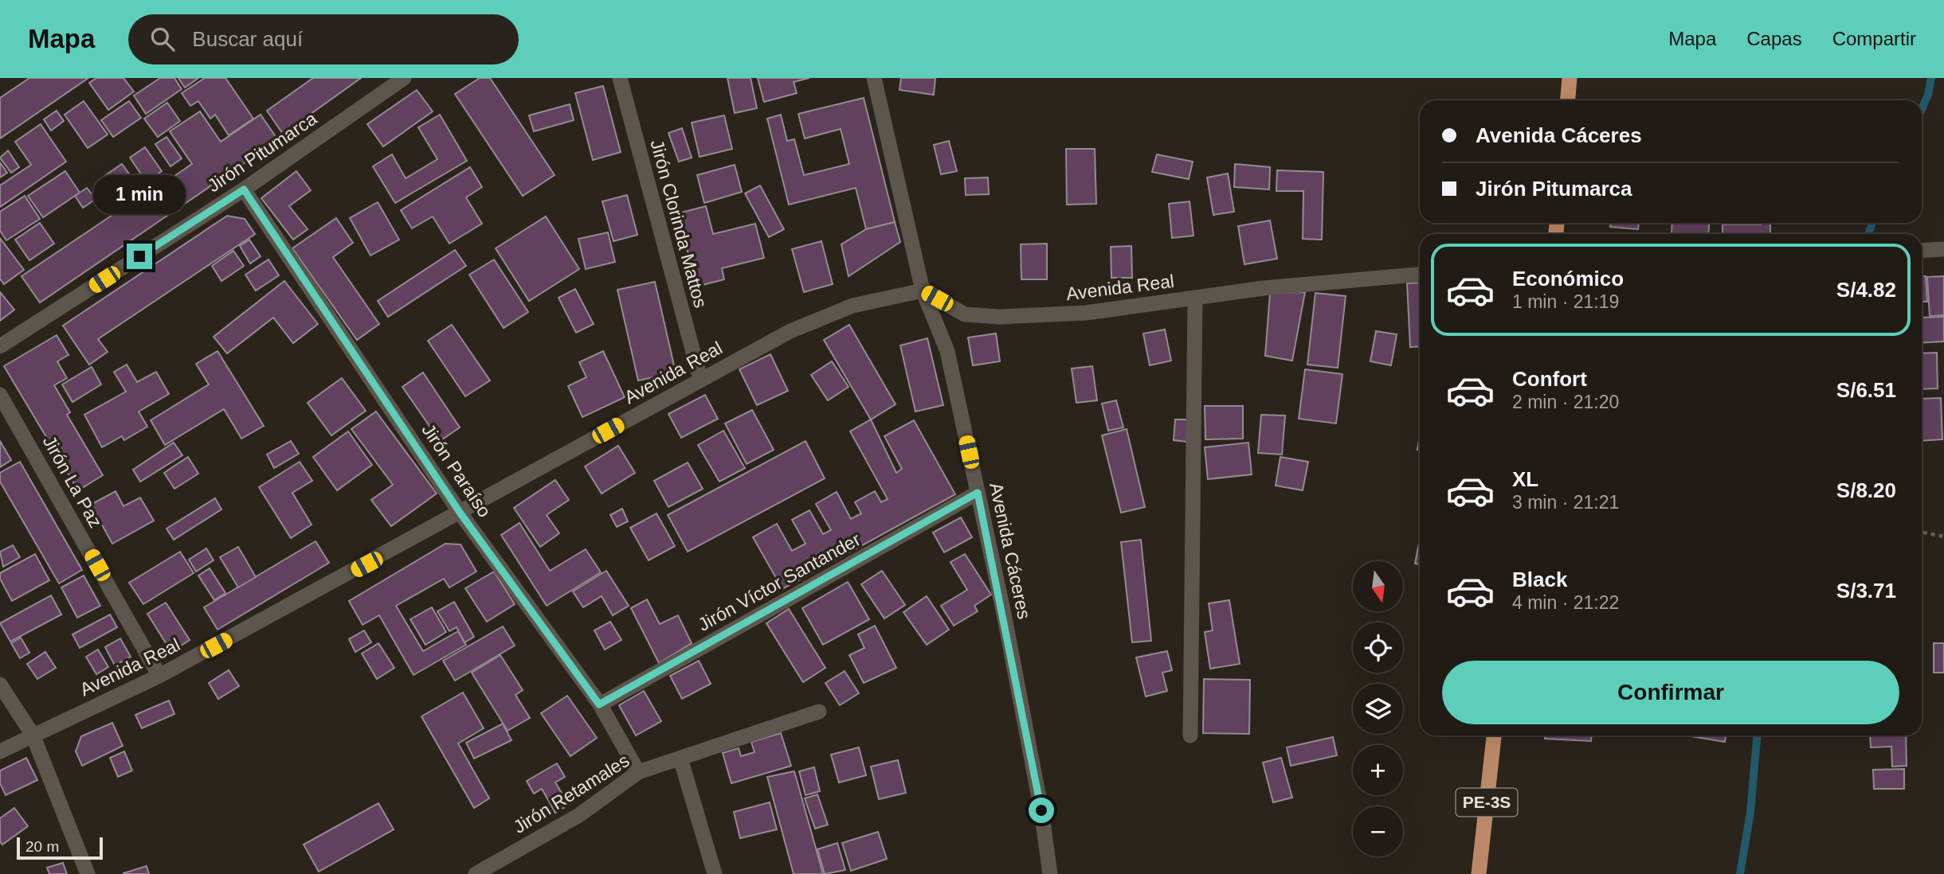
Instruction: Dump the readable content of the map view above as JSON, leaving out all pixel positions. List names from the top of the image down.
{
  "streets": {
    "highway": ["PE-3S"],
    "street": [
      "Jirón Pitumarca",
      "Jirón Clorinda Mattos",
      "Avenida Real",
      "Jirón Paraíso",
      "Jirón La Paz",
      "Avenida Cáceres",
      "Jirón Víctor Santander",
      "Jirón Retamales"
    ]
  },
  "crossings": [
    ["Jirón Pitumarca", "Jirón Paraíso"],
    ["Jirón Clorinda Mattos", "Avenida Real"],
    ["Avenida Real", "Jirón Paraíso"],
    ["Avenida Real", "Jirón La Paz"],
    ["Avenida Real", "Avenida Cáceres"],
    ["Jirón Paraíso", "Jirón Víctor Santander"],
    ["Jirón Paraíso", "Jirón Retamales"],
    ["Avenida Cáceres", "Jirón Víctor Santander"]
  ],
  "scale_bar": "20 m",
  "north": "bottom",
  "page": {
    "header": "Mapa",
    "search": "Buscar aquí",
    "nav": ["Mapa", "Capas", "Compartir"],
    "banner": ["Avenida Cáceres", "Jirón Pitumarca"],
    "bubble": "1 min",
    "list": [
      {
        "name": "Económico",
        "note": "1 min · 21:19",
        "value": "S/4.82"
      },
      {
        "name": "Confort",
        "note": "2 min · 21:20",
        "value": "S/6.51"
      },
      {
        "name": "XL",
        "note": "3 min · 21:21",
        "value": "S/8.20"
      },
      {
        "name": "Black",
        "note": "4 min · 21:22",
        "value": "S/3.71"
      }
    ],
    "map_buttons": ["+", "−"],
    "buttons": "Confirmar",
    "scale": "20 m"
  }
}
